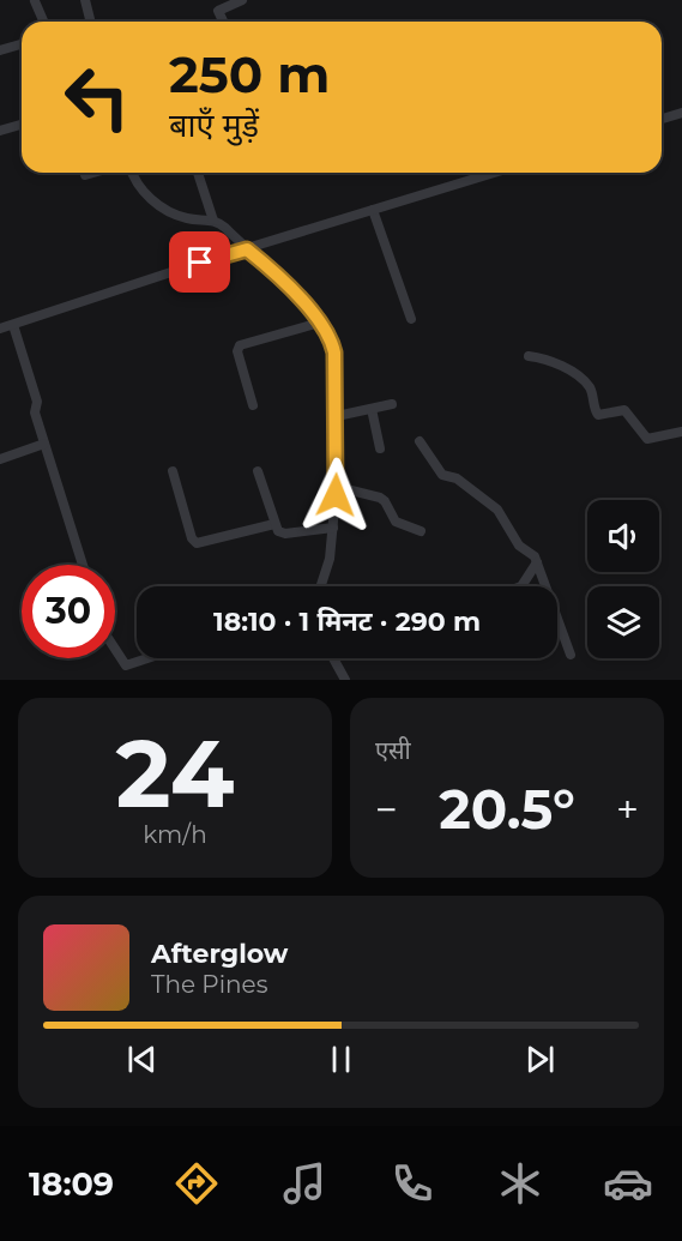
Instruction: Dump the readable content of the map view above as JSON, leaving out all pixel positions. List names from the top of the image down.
{
  "page": {
    "turn": ["250 m", "बाएँ मुड़ें"],
    "limit": "30",
    "trip": "18:10 · 1 मिनट · 290 m",
    "tile": [
      ["24", "km/h"],
      "एसी"
    ],
    "heat": ["−", "20.5°", "+"],
    "song": ["Afterglow", "The Pines"],
    "tabs": "18:09"
  }
}
